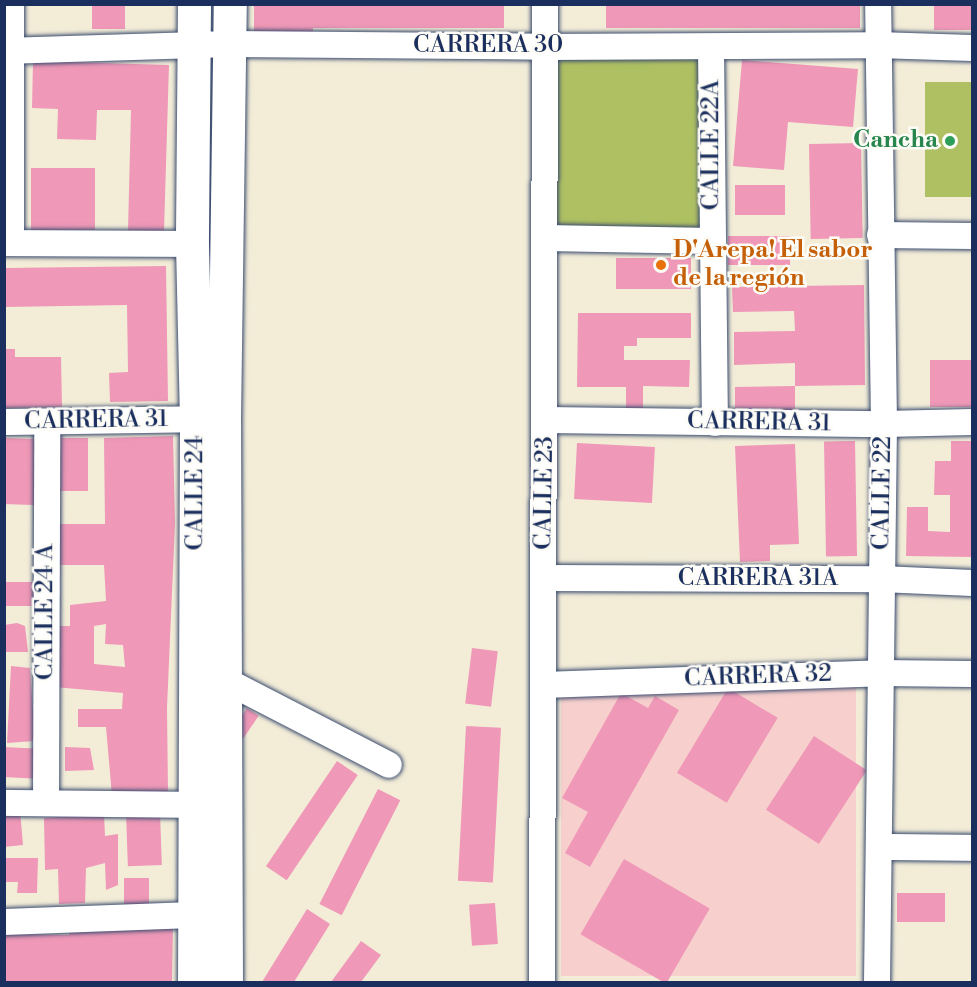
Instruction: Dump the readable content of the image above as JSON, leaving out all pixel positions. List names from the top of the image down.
{
  "streets": {
    "street": [
      "CARRERA 30",
      "CALLE 22A",
      "CARRERA 31",
      "CALLE 24",
      "CALLE 23",
      "CALLE 22",
      "CARRERA 31A",
      "CALLE 24 A",
      "CARRERA 32"
    ]
  },
  "crossings": [
    ["CARRERA 30", "CALLE 22A"],
    ["CARRERA 30", "CALLE 24"],
    ["CARRERA 30", "CALLE 23"],
    ["CARRERA 30", "CALLE 22"],
    ["CALLE 22A", "CARRERA 31"],
    ["CARRERA 31", "CALLE 24"],
    ["CARRERA 31", "CALLE 23"],
    ["CARRERA 31", "CALLE 22"],
    ["CARRERA 31", "CALLE 24 A"],
    ["CALLE 23", "CARRERA 31A"],
    ["CALLE 23", "CARRERA 32"],
    ["CALLE 22", "CARRERA 31A"],
    ["CALLE 22", "CARRERA 32"]
  ],
  "places": ["Cancha", "D'Arepa! El sabor de la región"]
}
